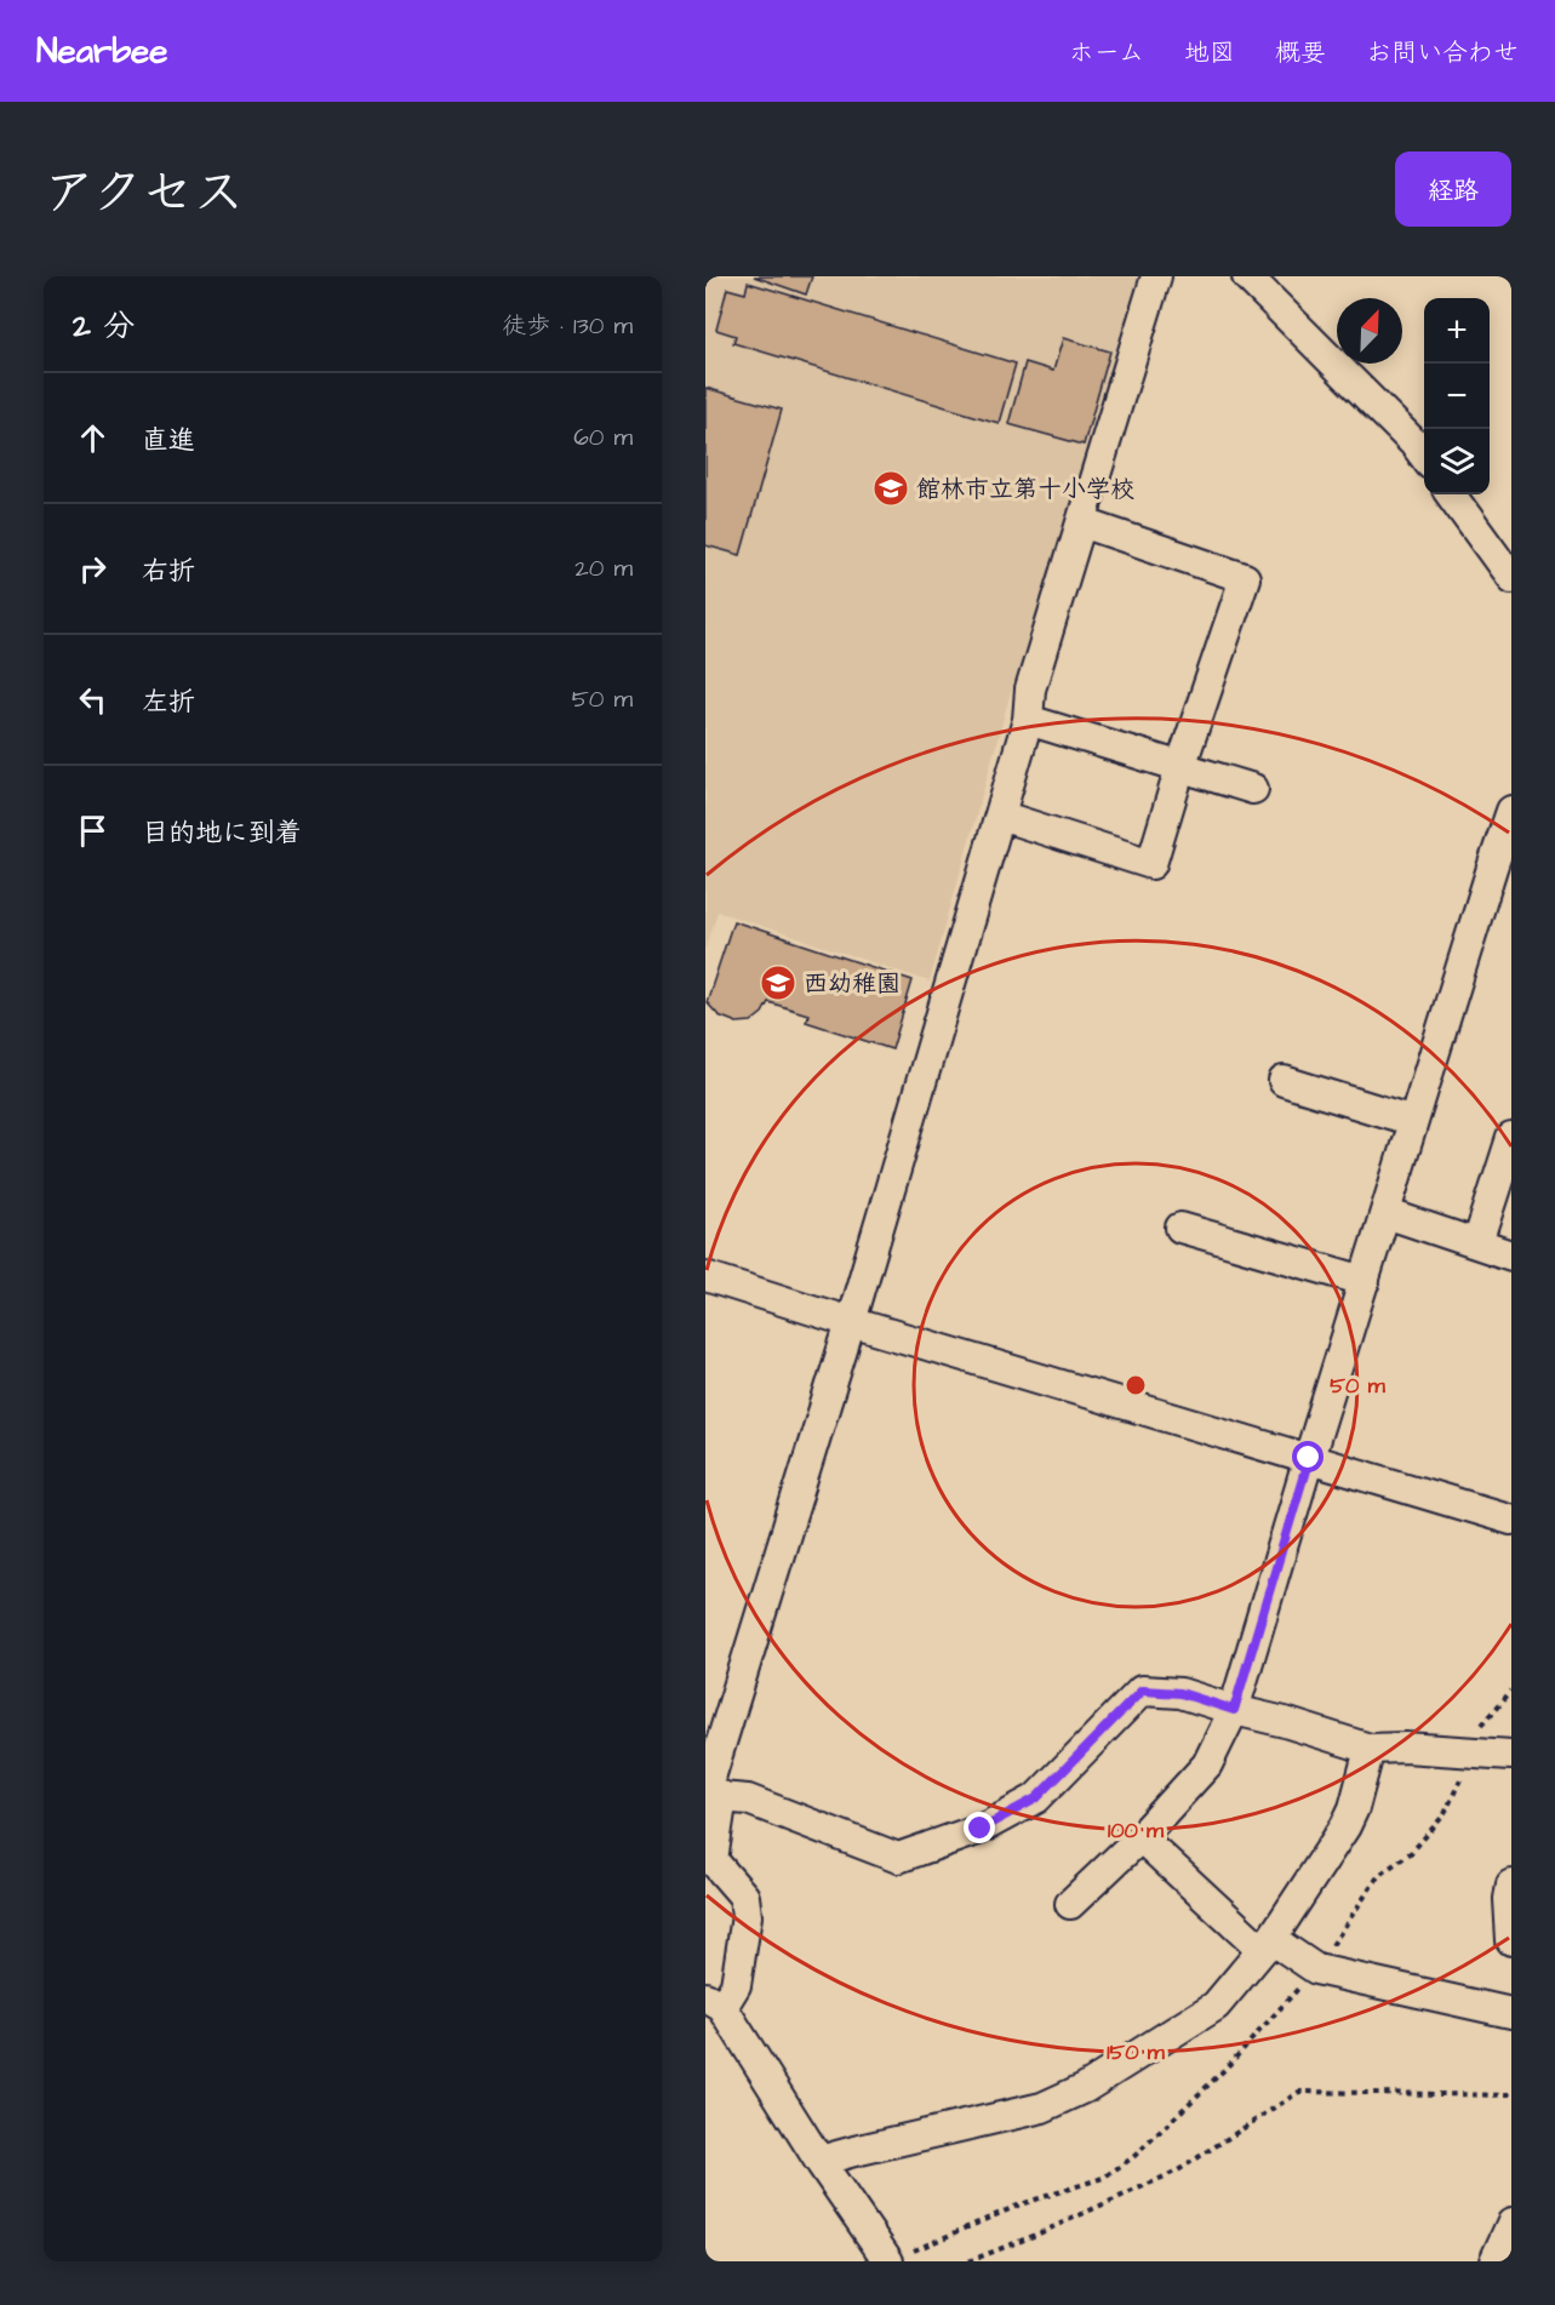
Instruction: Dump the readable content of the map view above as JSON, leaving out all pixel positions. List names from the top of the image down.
{
  "places": {
    "school or university": ["館林市立第十小学校", "西幼稚園"]
  },
  "north": "top right",
  "page": {
    "header": "Nearbee",
    "nav": [
      "ホーム",
      "地図",
      "概要",
      "お問い合わせ"
    ],
    "title": "アクセス",
    "buttons": "経路",
    "heading": ["2 分", "徒歩 · 130 m"],
    "map_buttons": ["+", "−"],
    "list": [
      ["直進", "60 m"],
      ["右折", "20 m"],
      ["左折", "50 m"],
      "目的地に到着"
    ]
  },
  "rings": ["50 m", "100 m", "150 m"]
}
